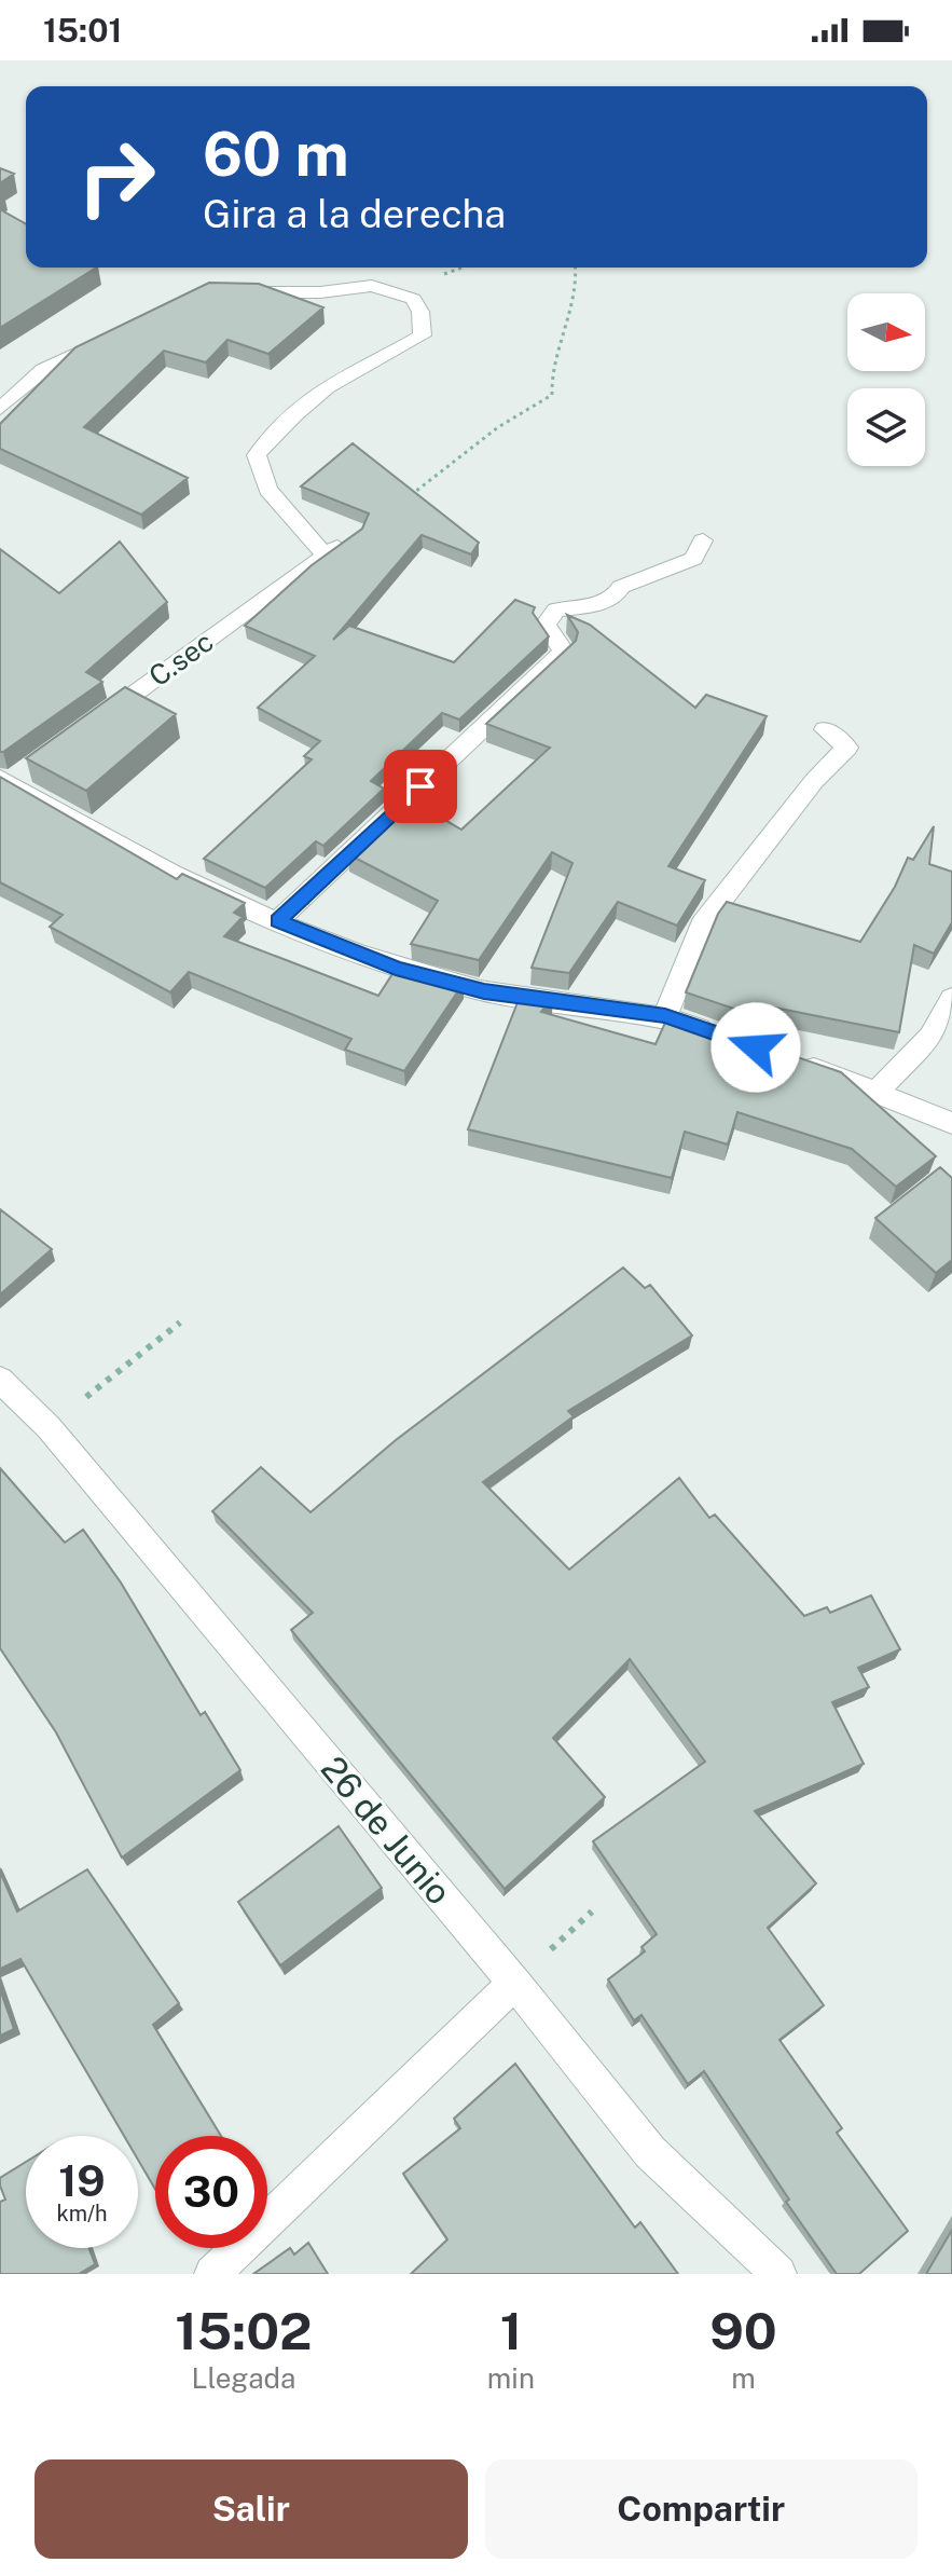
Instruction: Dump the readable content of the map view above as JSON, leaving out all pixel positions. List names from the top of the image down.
{
  "streets": {
    "street": ["C.sec", "26 de Junio"]
  },
  "north": "right",
  "page": {
    "status": "15:01",
    "turn": ["60 m", "Gira a la derecha"],
    "speed": "19 km/h",
    "limit": "30",
    "eta": [
      "15:02",
      "Llegada",
      "1",
      "min",
      "90",
      "m"
    ],
    "buttons": ["Salir", "Compartir"]
  }
}
